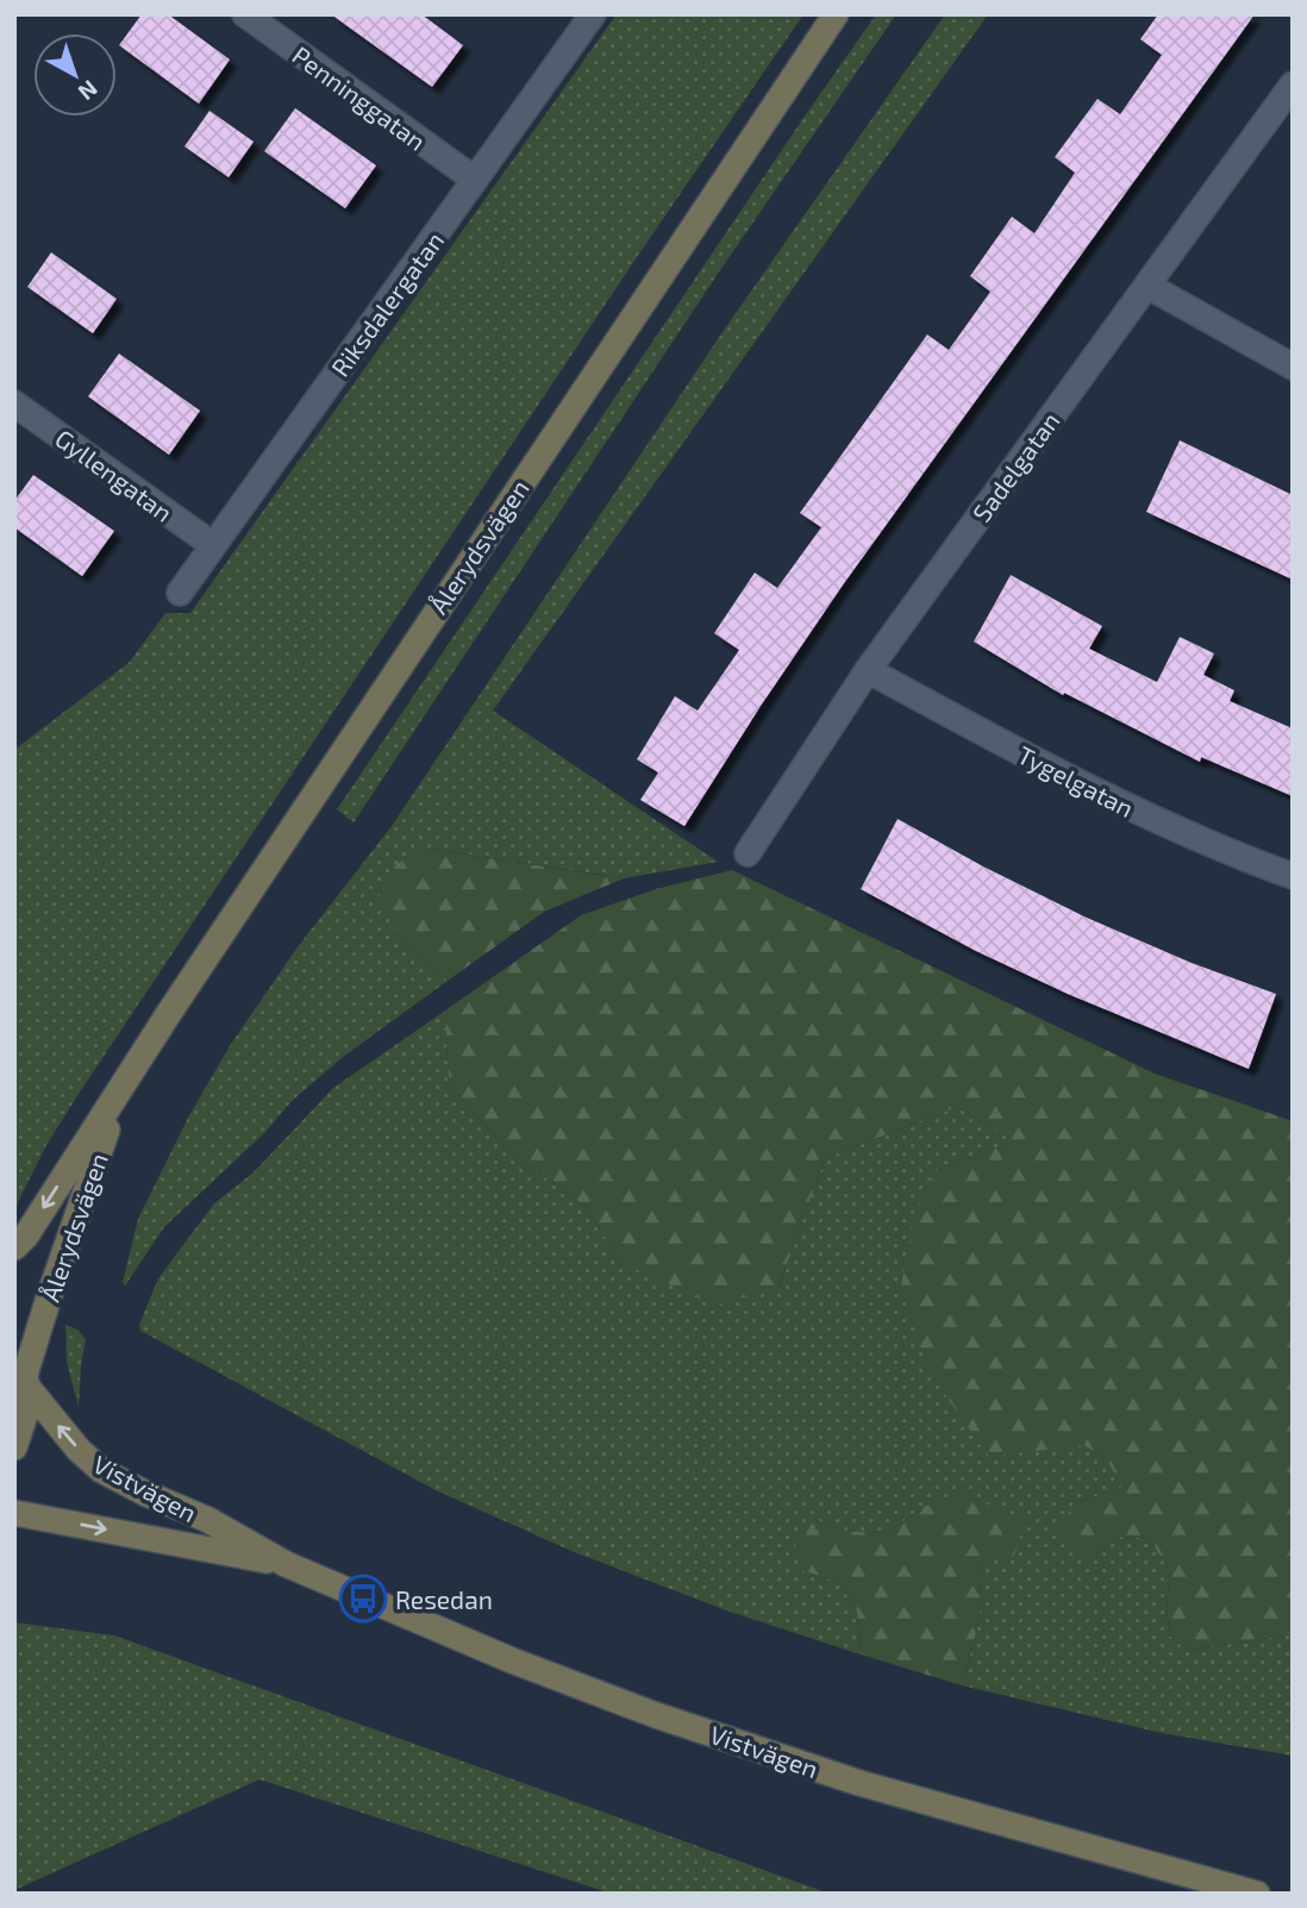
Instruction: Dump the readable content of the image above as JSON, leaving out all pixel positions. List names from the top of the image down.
{
  "streets": {
    "main road": ["Ålerydsvägen", "Vistvägen"],
    "street": [
      "Penninggatan",
      "Riksdalergatan",
      "Sadelgatan",
      "Gyllengatan",
      "Tygelgatan"
    ]
  },
  "crossings": [
    ["Penninggatan", "Riksdalergatan"],
    ["Riksdalergatan", "Gyllengatan"],
    ["Sadelgatan", "Tygelgatan"],
    ["Ålerydsvägen", "Vistvägen"]
  ],
  "places": {
    "bus stop": ["Resedan"]
  },
  "north": "bottom right"
}
